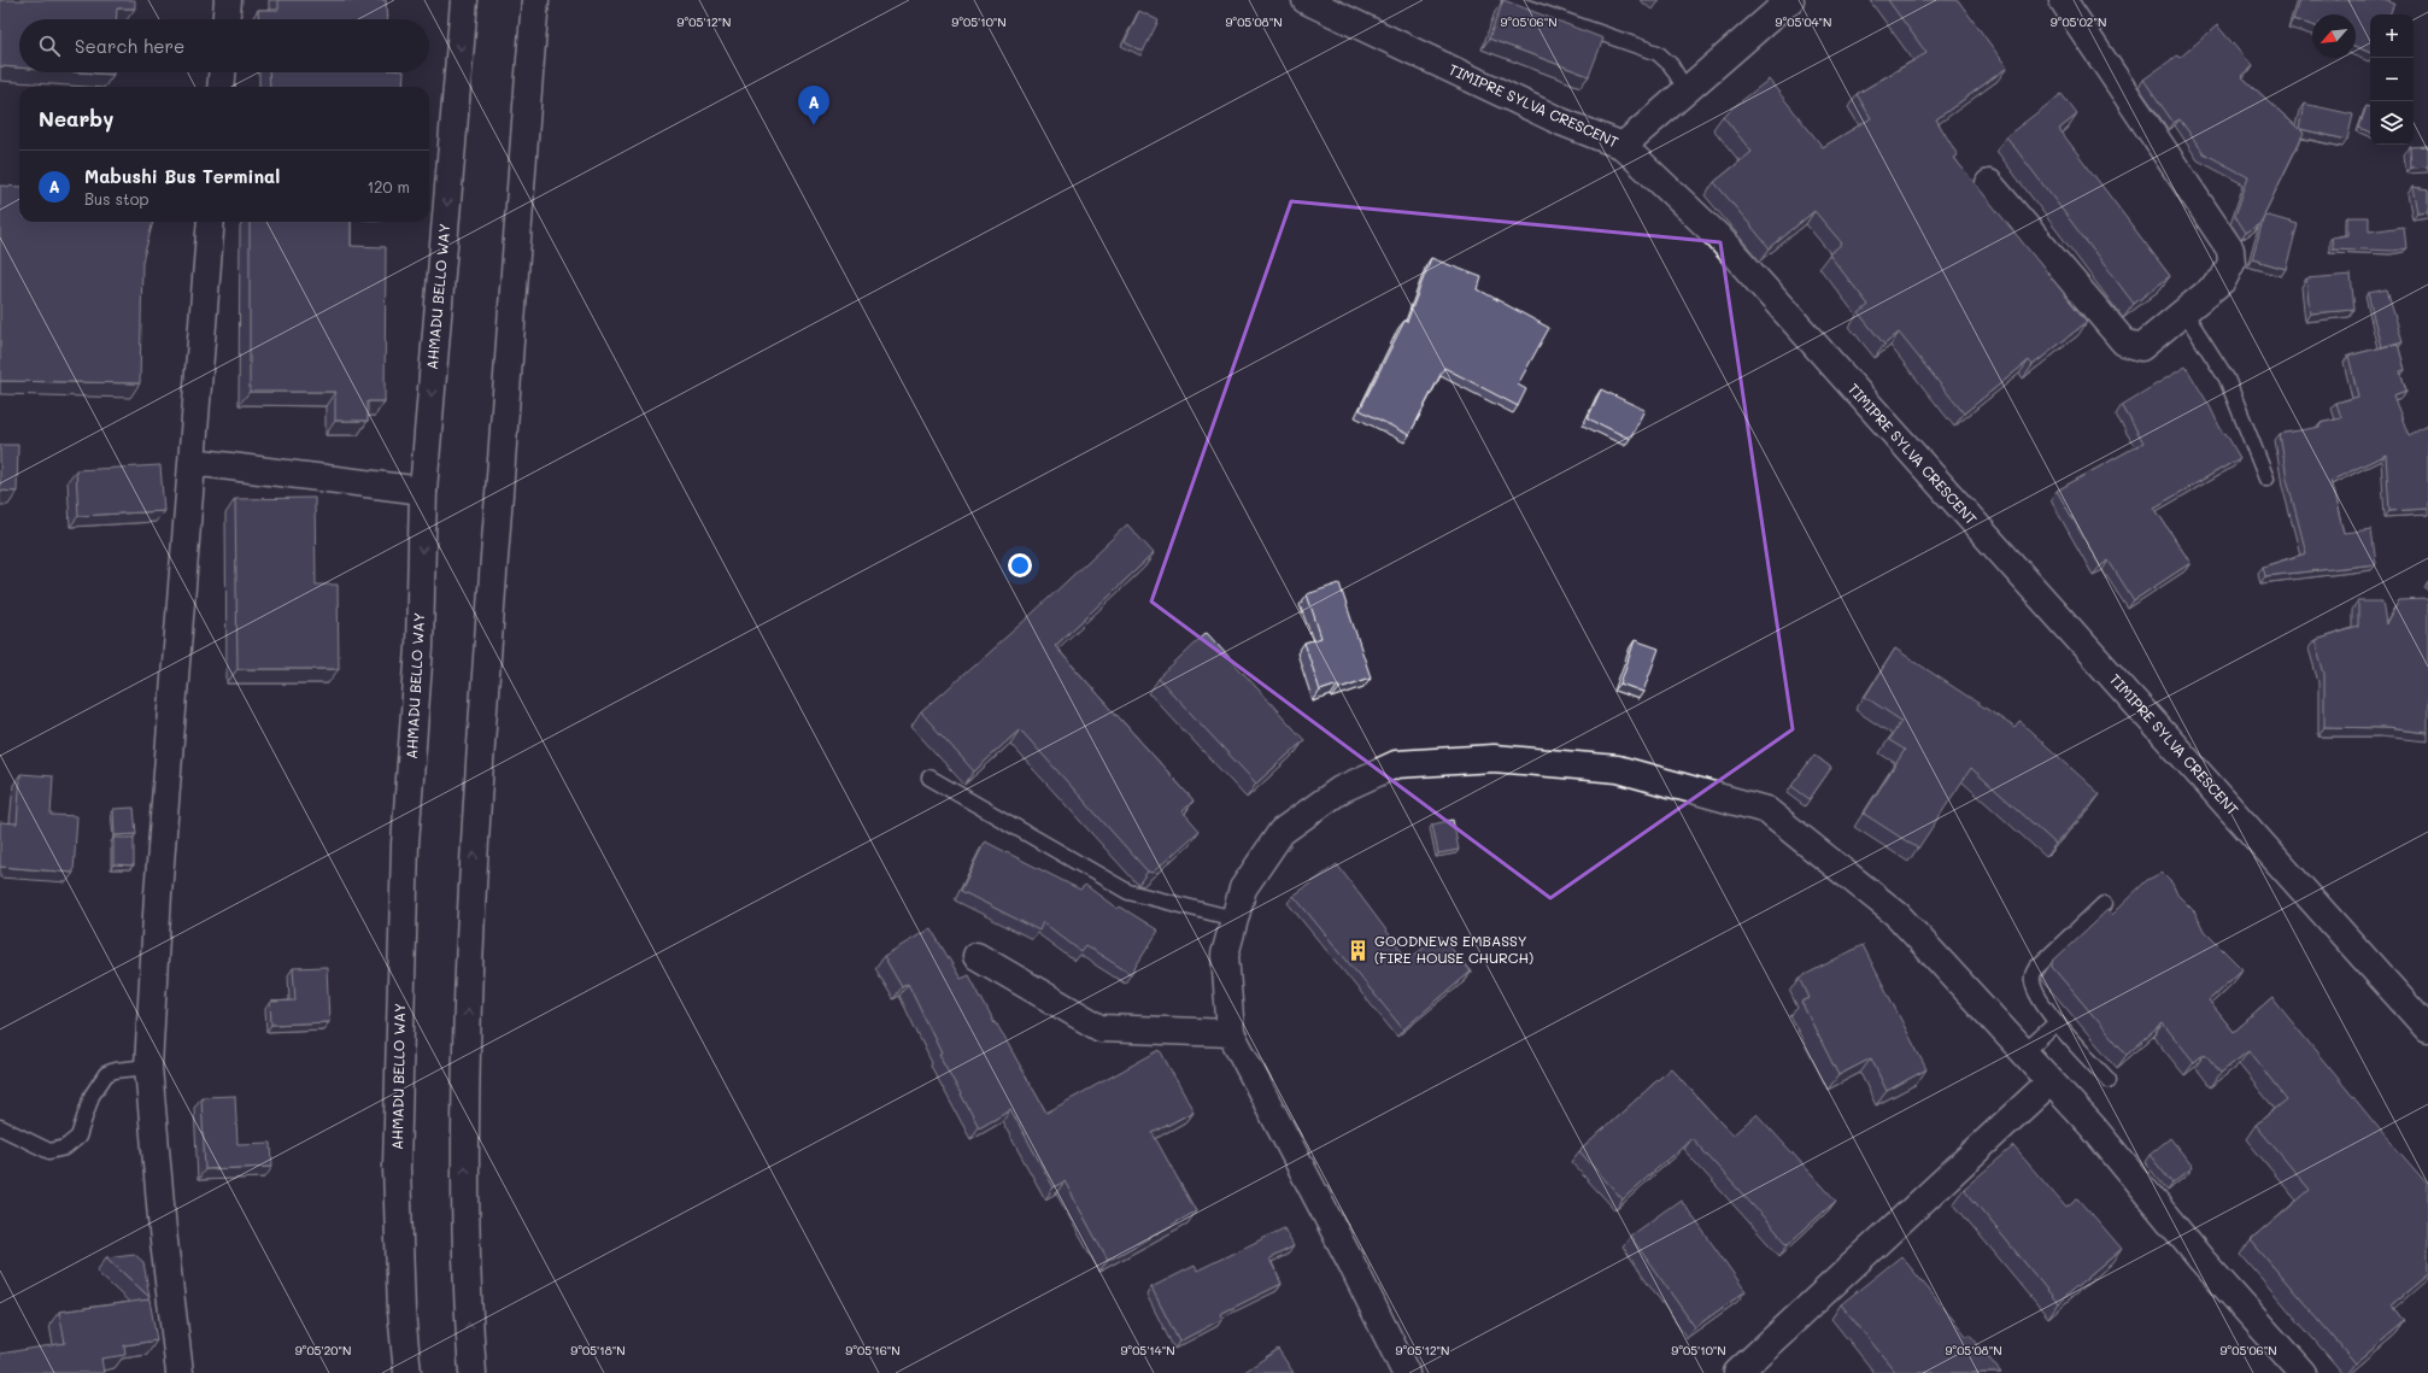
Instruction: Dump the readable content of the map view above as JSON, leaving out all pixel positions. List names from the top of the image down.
{
  "streets": {
    "street": ["TIMIPRE SYLVA CRESCENT", "AHMADU BELLO WAY"]
  },
  "places": {
    "building": ["GOODNEWS EMBASSY (FIRE HOUSE CHURCH)"]
  },
  "north": "bottom left",
  "page": {
    "map_buttons": ["+", "−"],
    "search": "Search here",
    "pins": "A",
    "heading": "Nearby",
    "list": [
      {
        "mark": "A",
        "name": "Mabushi Bus Terminal",
        "note": "Bus stop",
        "value": "120 m"
      }
    ]
  },
  "coordinates": [
    "9°05'12\"N",
    "9°05'10\"N",
    "9°05'08\"N",
    "9°05'06\"N",
    "9°05'04\"N",
    "9°05'02\"N",
    "9°05'20\"N",
    "9°05'18\"N",
    "9°05'16\"N",
    "9°05'14\"N"
  ]
}
